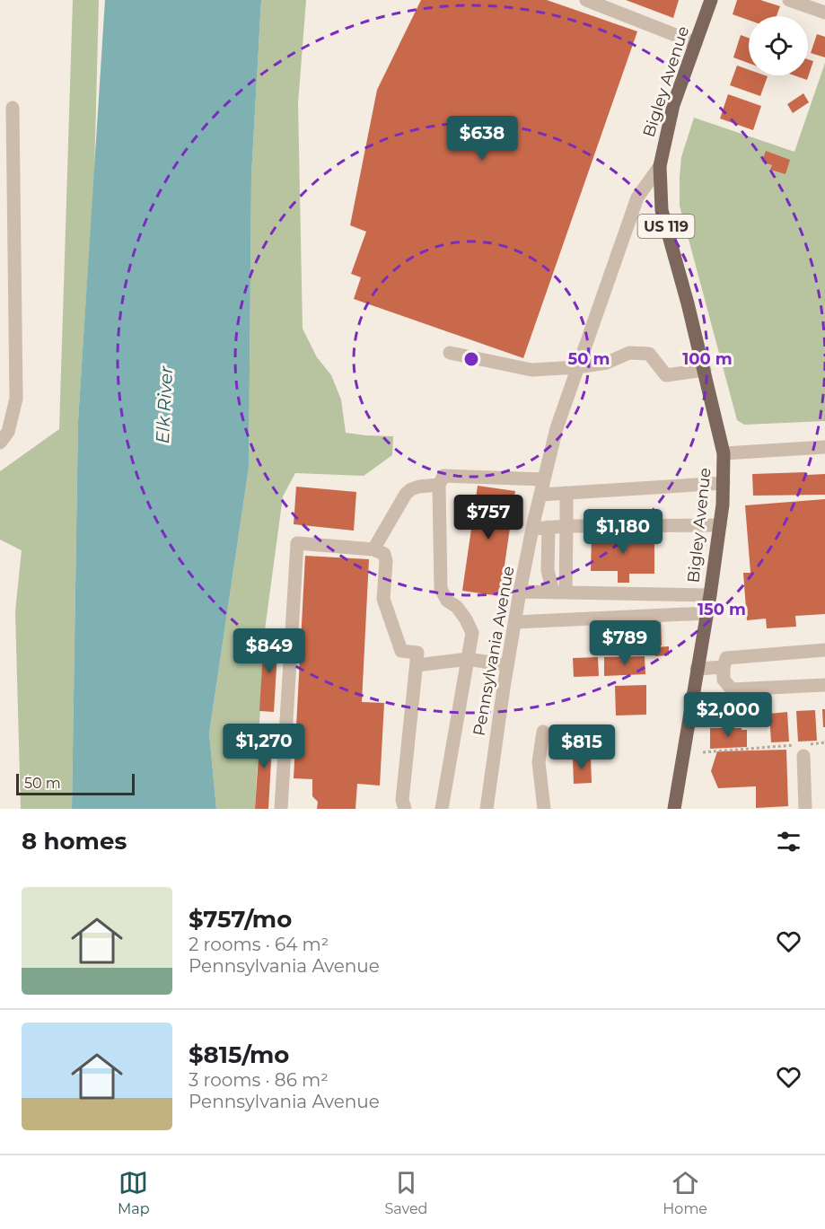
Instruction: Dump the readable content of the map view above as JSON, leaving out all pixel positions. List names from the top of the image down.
{
  "streets": {
    "main road": ["Bigley Avenue", "US 119"],
    "street": ["Pennsylvania Avenue"]
  },
  "crossings": [
    ["Bigley Avenue", "Pennsylvania Avenue"]
  ],
  "water": ["Elk River"],
  "scale_bar": "50 m",
  "page": {
    "price": [
      "$638",
      "$757",
      "$1,180",
      "$789",
      "$849",
      "$2,000",
      "$1,270",
      "$815"
    ],
    "scale": "50 m",
    "heading": "8 homes",
    "list": [
      {
        "name": "$757/mo",
        "note": "2 rooms · 64 m² · Pennsylvania Avenue"
      },
      {
        "name": "$815/mo",
        "note": "3 rooms · 86 m² · Pennsylvania Avenue"
      }
    ],
    "tabs": ["Map", "Saved", "Home"]
  },
  "rings": ["50 m", "100 m", "150 m"]
}
